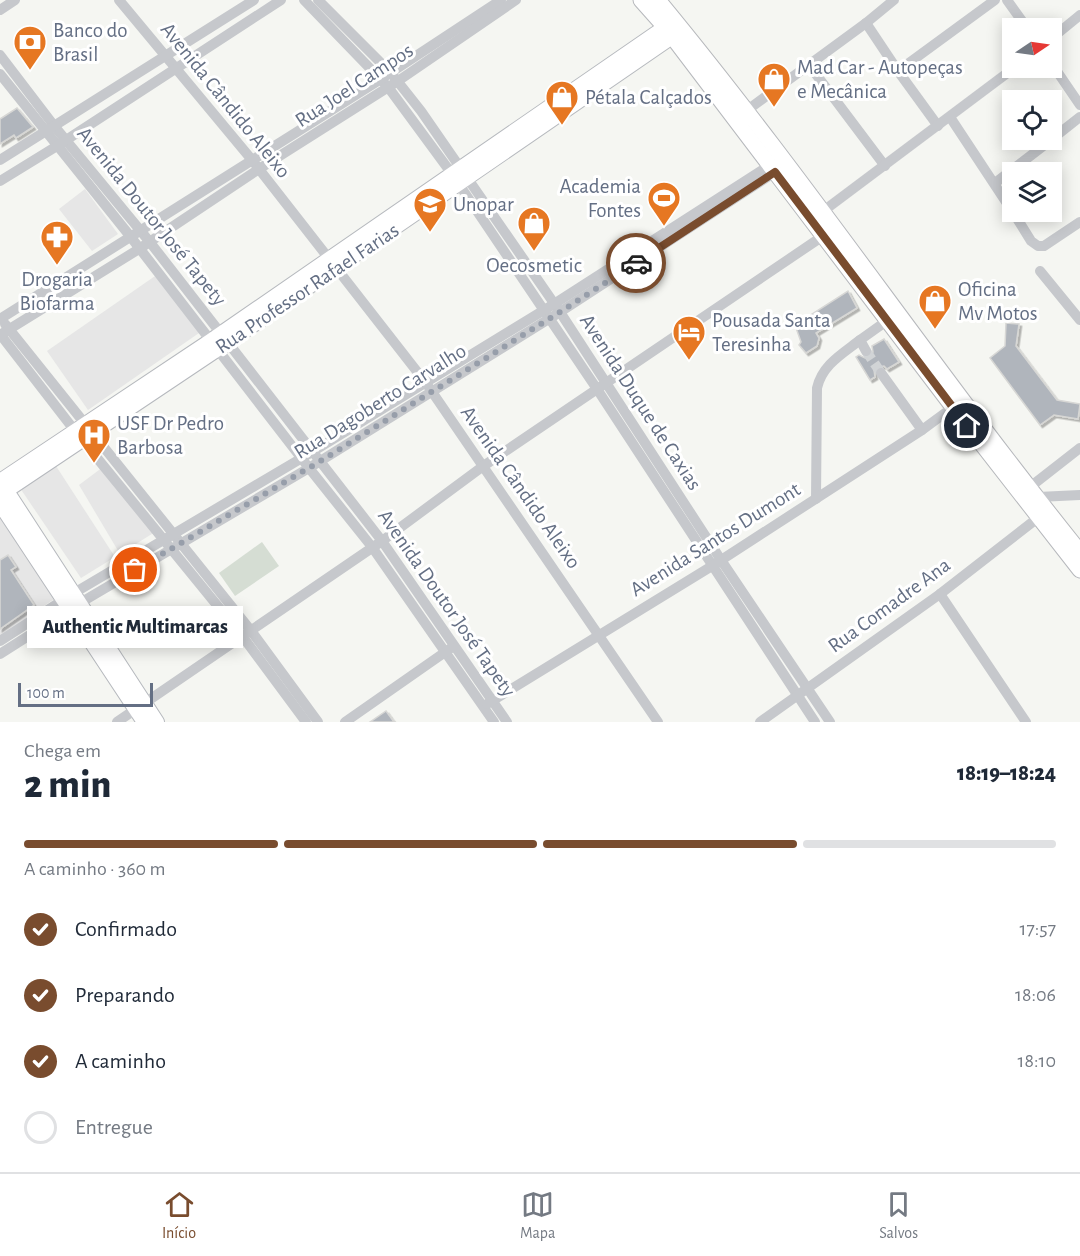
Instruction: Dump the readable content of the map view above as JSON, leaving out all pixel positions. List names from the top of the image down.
{
  "streets": {
    "main road": ["Rua Professor Rafael Farias"],
    "street": [
      "Rua Joel Campos",
      "Avenida Cândido Aleixo",
      "Avenida Doutor José Tapety",
      "Rua Dagoberto Carvalho",
      "Avenida Duque de Caxias",
      "Avenida Santos Dumont",
      "Rua Comadre Ana"
    ]
  },
  "crossings": [
    ["Rua Joel Campos", "Avenida Cândido Aleixo"],
    ["Rua Joel Campos", "Avenida Doutor José Tapety"],
    ["Rua Joel Campos", "Avenida Duque de Caxias"],
    ["Avenida Cândido Aleixo", "Rua Professor Rafael Farias"],
    ["Avenida Cândido Aleixo", "Rua Dagoberto Carvalho"],
    ["Avenida Cândido Aleixo", "Avenida Santos Dumont"],
    ["Avenida Doutor José Tapety", "Rua Professor Rafael Farias"],
    ["Avenida Doutor José Tapety", "Rua Dagoberto Carvalho"],
    ["Avenida Doutor José Tapety", "Avenida Santos Dumont"],
    ["Rua Professor Rafael Farias", "Avenida Duque de Caxias"],
    ["Rua Dagoberto Carvalho", "Avenida Duque de Caxias"],
    ["Avenida Duque de Caxias", "Avenida Santos Dumont"],
    ["Avenida Duque de Caxias", "Rua Comadre Ana"]
  ],
  "places": {
    "bank": ["Banco do Brasil"],
    "shop": [
      "Mad Car - Autopeças e Mecânica",
      "Pétala Calçados",
      "Oecosmetic",
      "Oficina Mv Motos"
    ],
    "sports": ["Academia Fontes"],
    "school or university": ["Unopar"],
    "pharmacy": ["Drogaria Biofarma"],
    "hotel": ["Pousada Santa Teresinha"],
    "hospital": ["USF Dr Pedro Barbosa"],
    "other": ["Authentic Multimarcas"]
  },
  "scale_bar": "100 m",
  "north": "right",
  "page": {
    "bubble": "Authentic Multimarcas",
    "scale": "100 m",
    "heading": ["2 min", "Chega em", "18:19–18:24"],
    "bar": "A caminho · 360 m",
    "list": [
      ["Confirmado", "17:57"],
      ["Preparando", "18:06"],
      ["A caminho", "18:10"],
      "Entregue"
    ],
    "tabs": ["Início", "Mapa", "Salvos"]
  }
}
